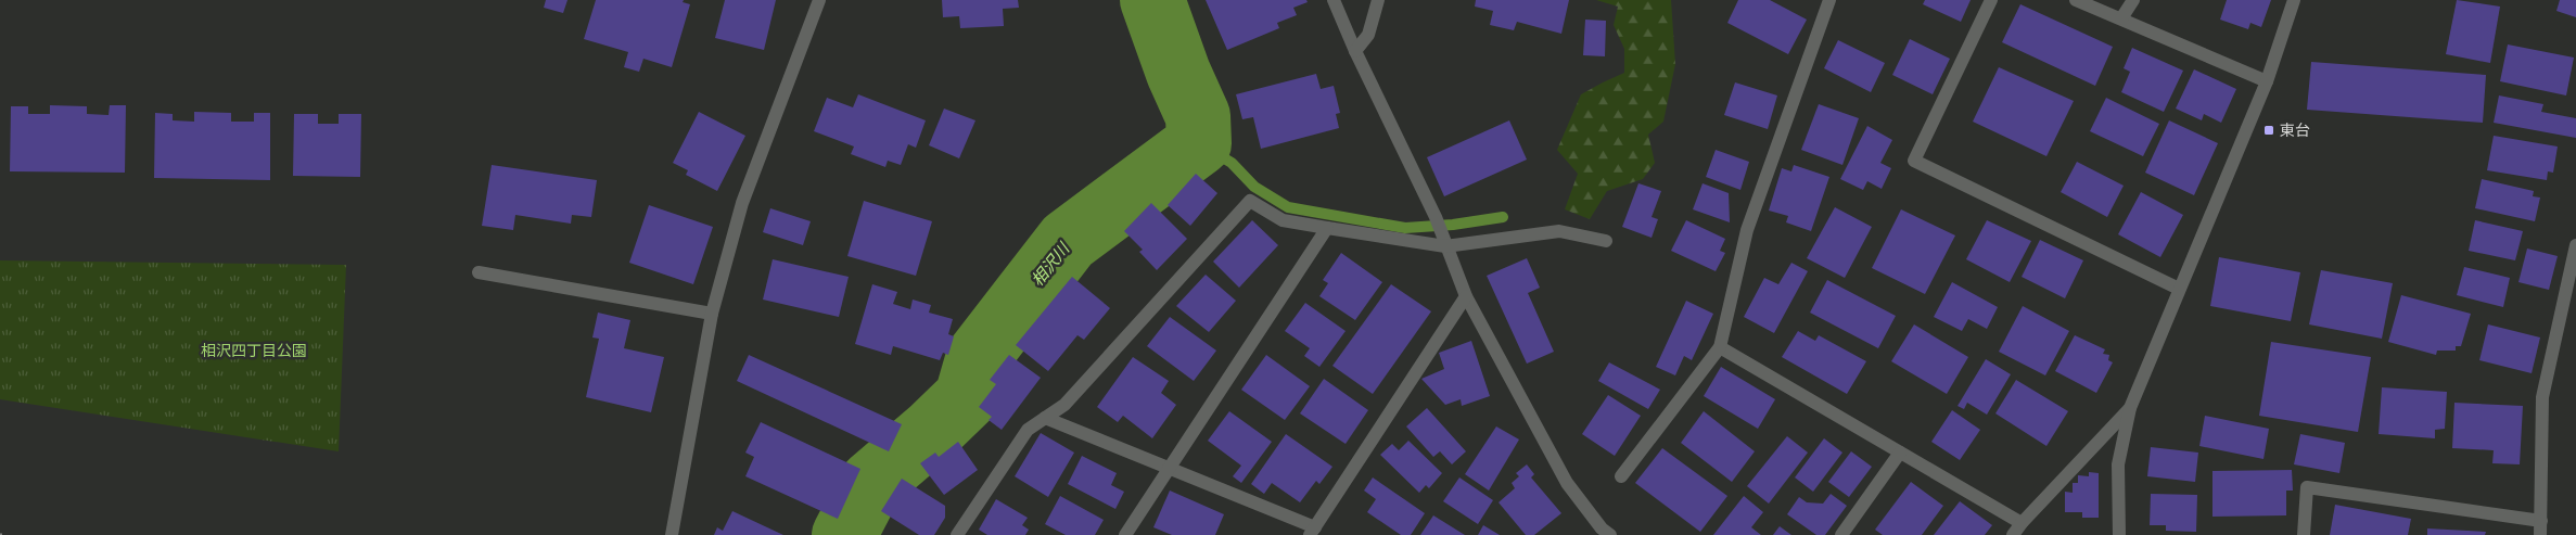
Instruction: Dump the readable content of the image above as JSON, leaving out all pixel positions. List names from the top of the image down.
{
  "water": ["相沢川"],
  "parks": ["相沢四丁目公園"],
  "places": {
    "transit": ["東台"]
  }
}
